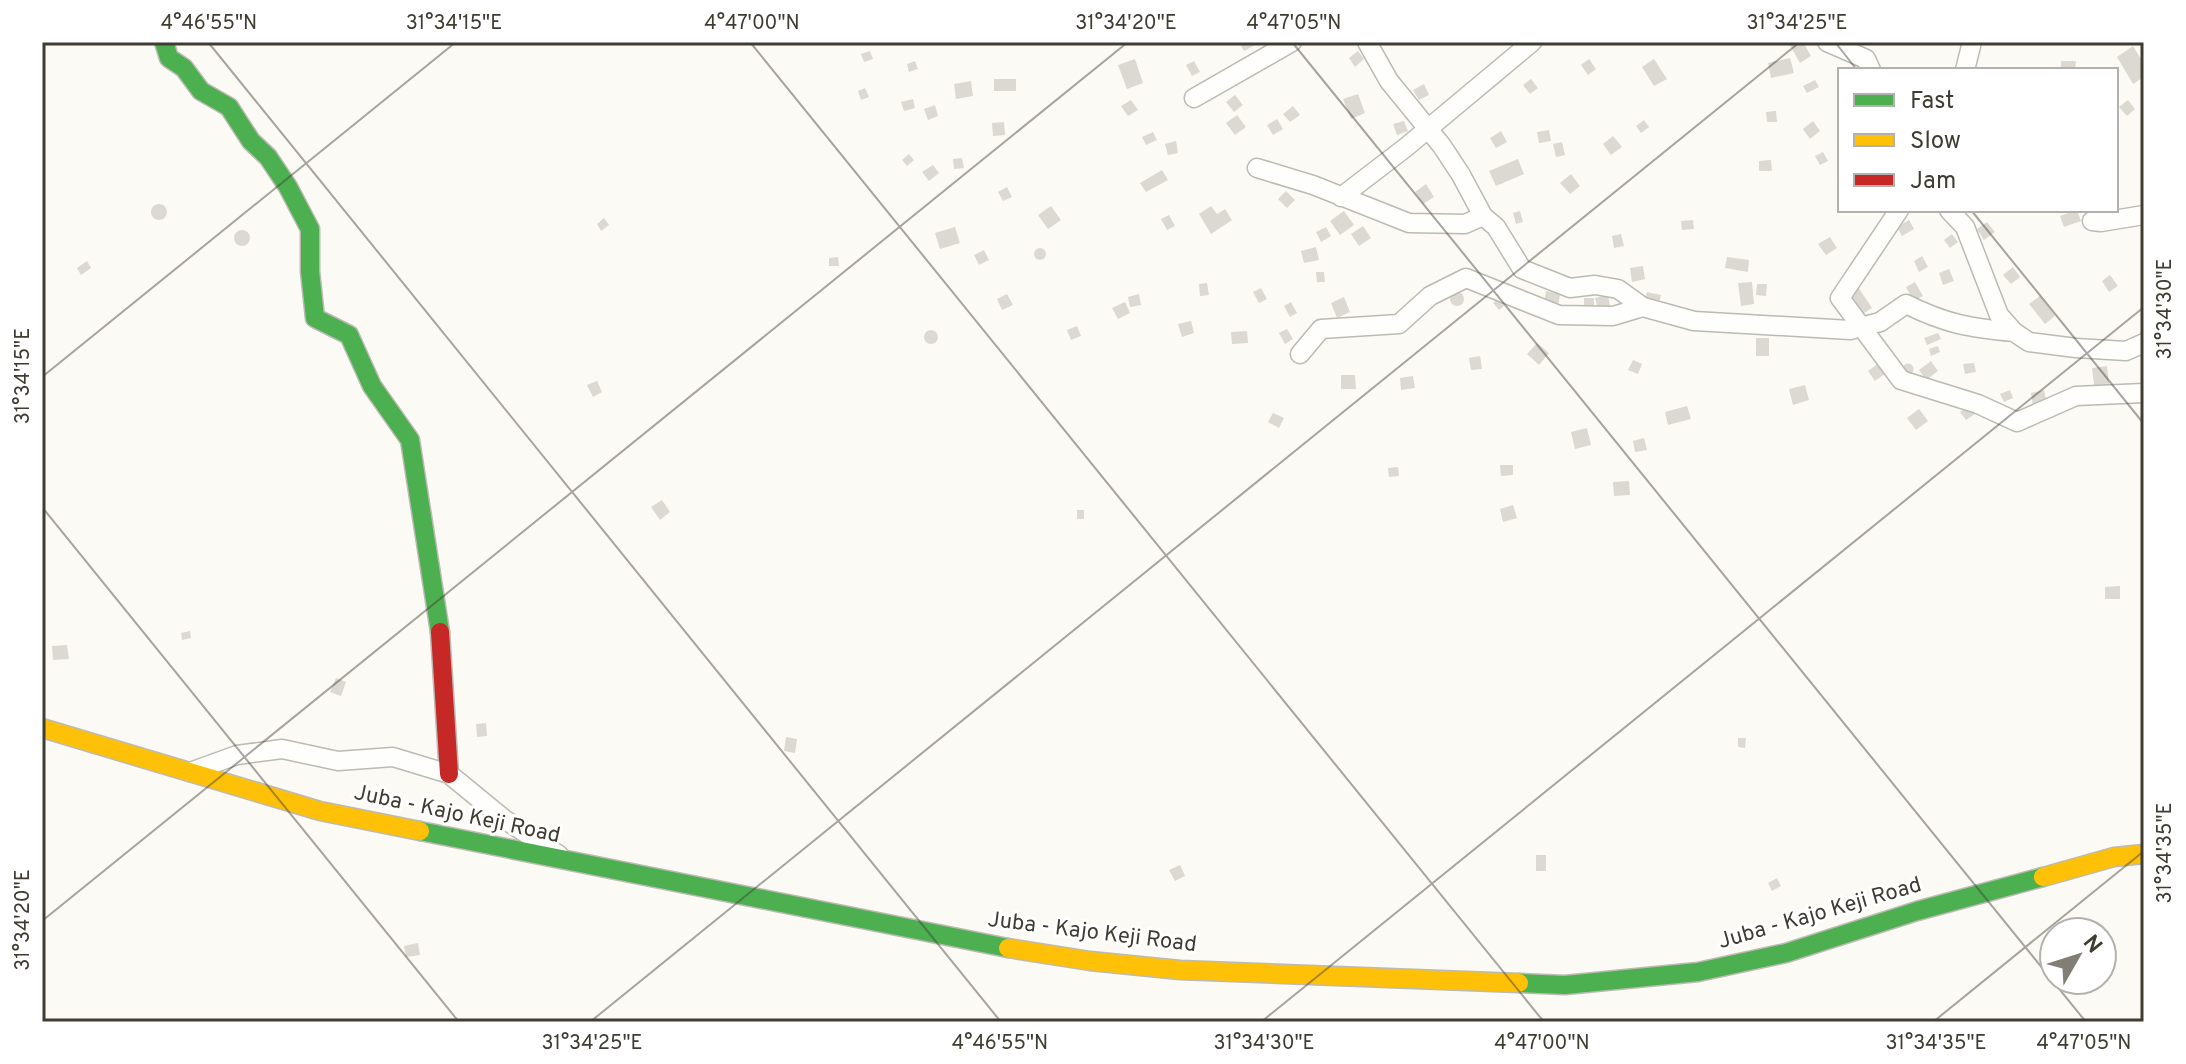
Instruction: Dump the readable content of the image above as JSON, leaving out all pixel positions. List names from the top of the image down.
{
  "streets": {
    "main road": ["Juba - Kajo Keji Road"]
  },
  "legend": ["Fast", "Slow", "Jam"],
  "north": "top right",
  "coordinates": [
    "4°46'55\"N",
    "31°34'15\"E",
    "4°47'00\"N",
    "31°34'20\"E",
    "4°47'05\"N",
    "31°34'25\"E",
    "31°34'30\"E",
    "31°34'35\"E"
  ]
}
